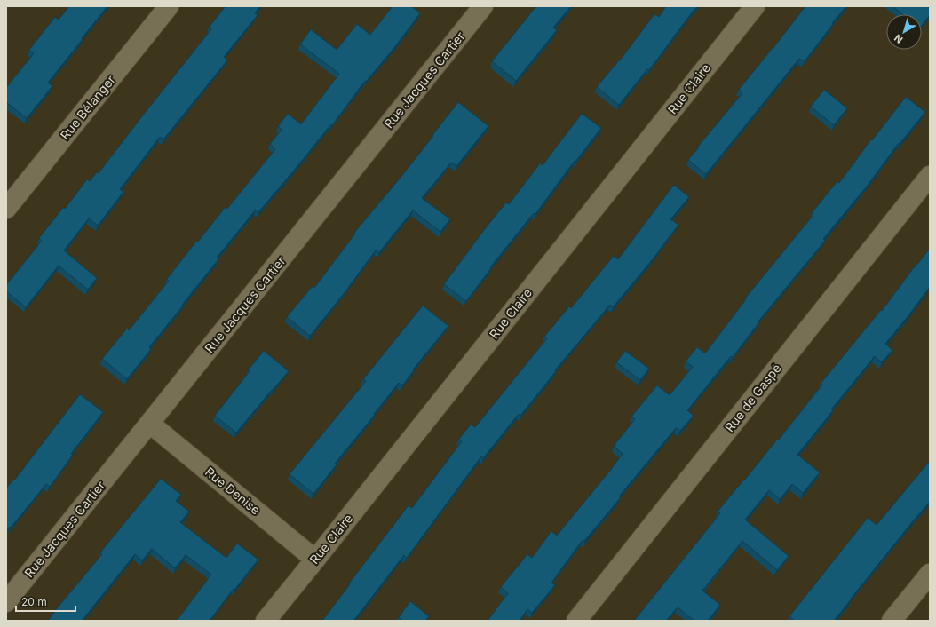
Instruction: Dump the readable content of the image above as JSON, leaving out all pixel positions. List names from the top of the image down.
{
  "streets": {
    "street": [
      "Rue Jacques Cartier",
      "Rue Claire",
      "Rue Bélanger",
      "Rue de Gaspé",
      "Rue Denise"
    ]
  },
  "crossings": [
    ["Rue Jacques Cartier", "Rue Denise"],
    ["Rue Claire", "Rue Denise"]
  ],
  "scale_bar": "20 m",
  "north": "bottom left"
}
